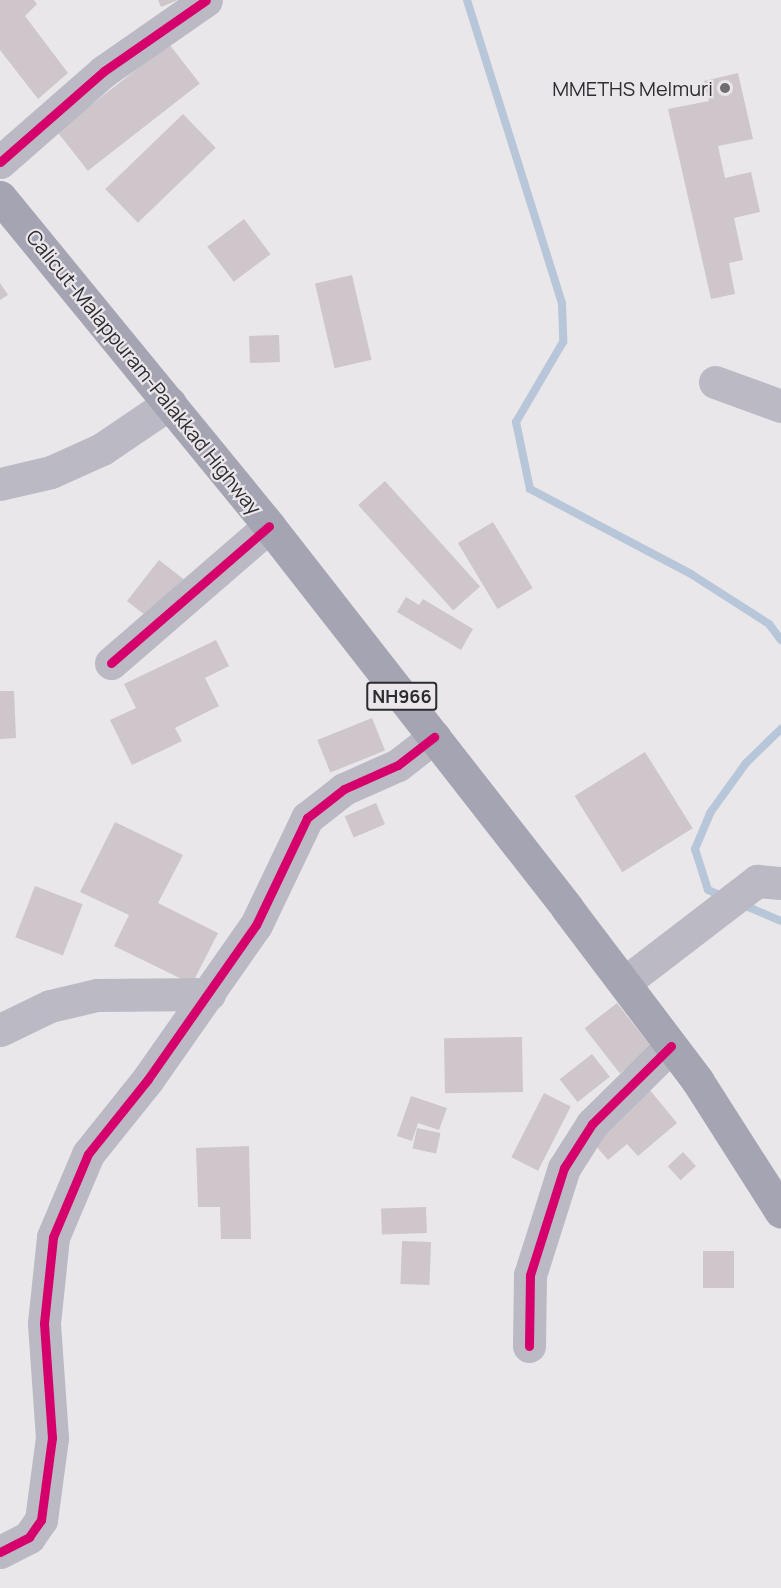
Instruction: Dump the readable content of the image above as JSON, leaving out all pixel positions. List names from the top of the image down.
{
  "streets": {
    "highway": ["Calicut-Malappuram-Palakkad Highway", "NH966"]
  },
  "places": ["MMETHS Melmuri"]
}
